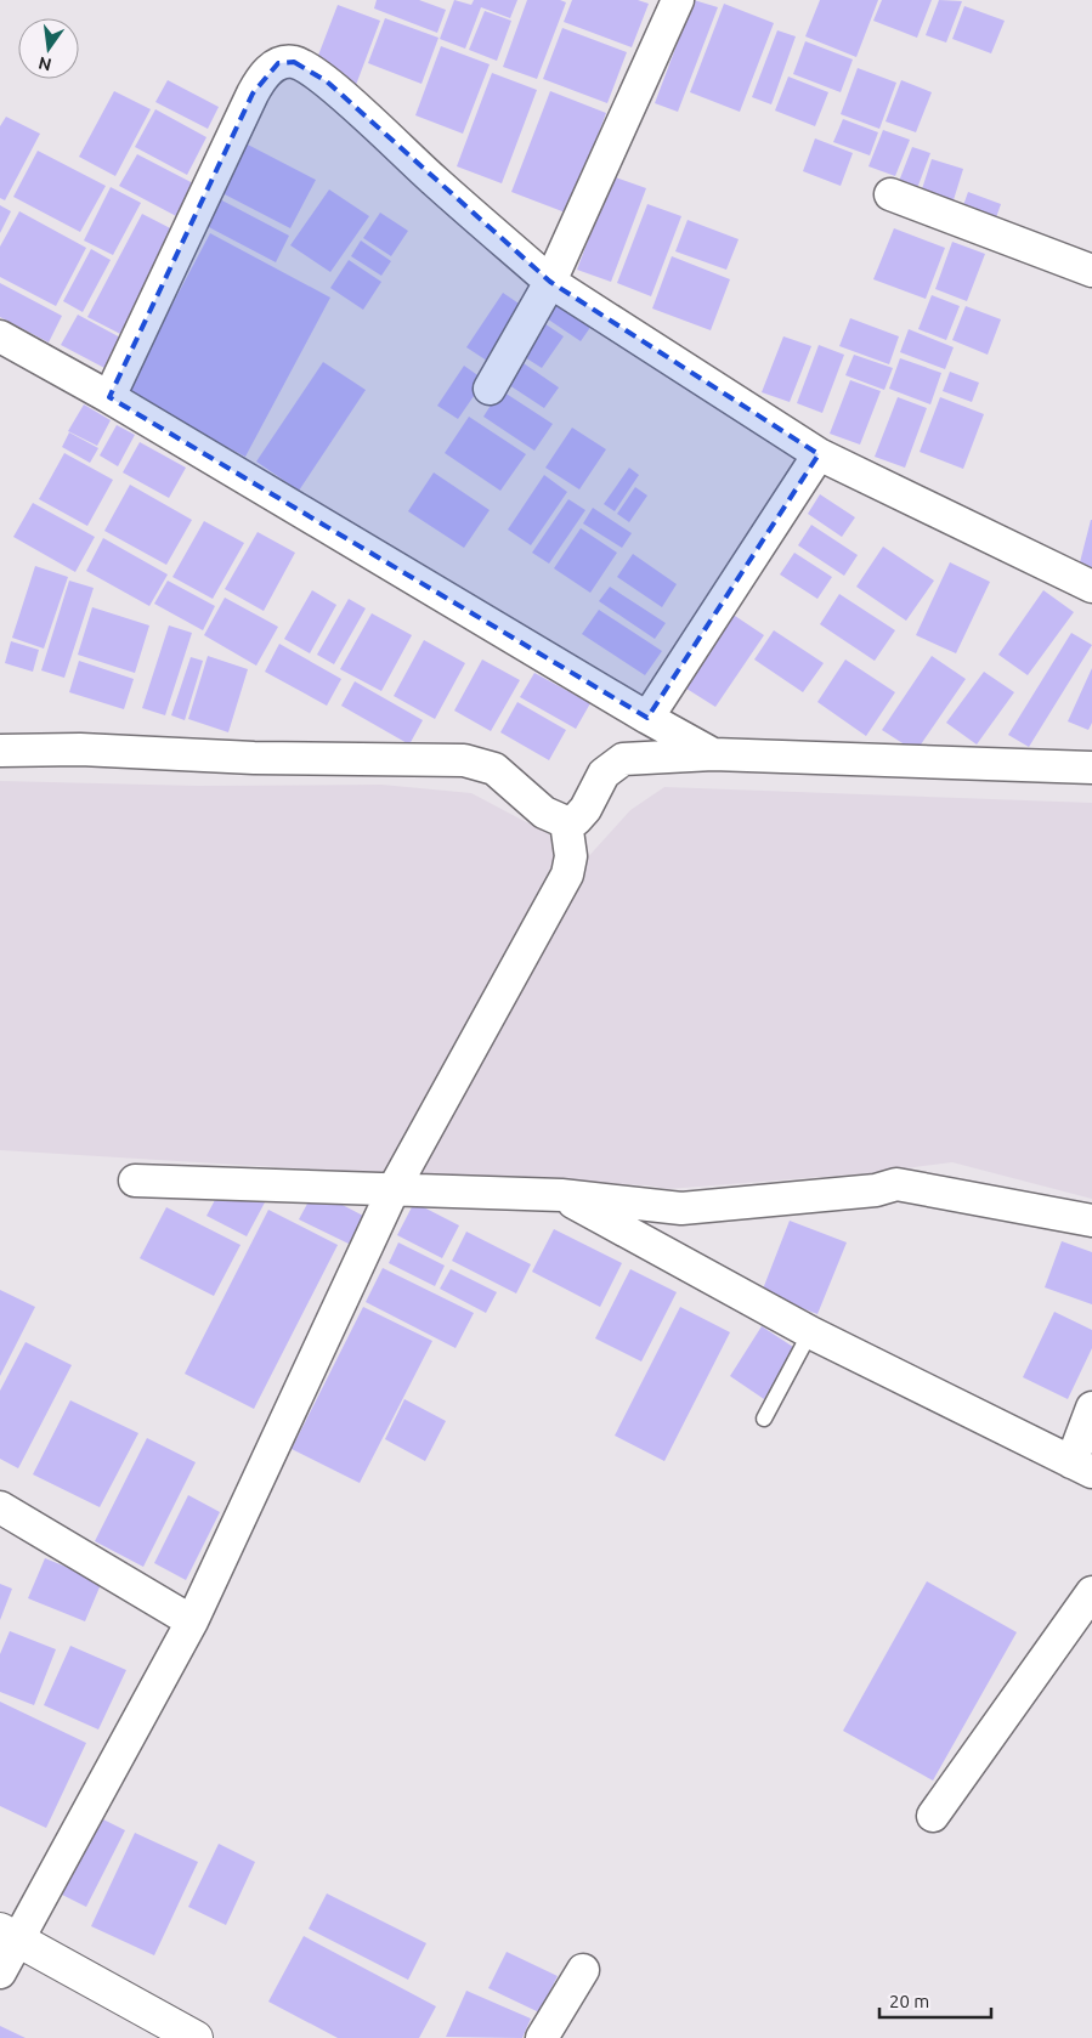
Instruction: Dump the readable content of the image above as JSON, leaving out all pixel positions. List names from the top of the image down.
{
  "scale_bar": "20 m",
  "north": "bottom"
}
